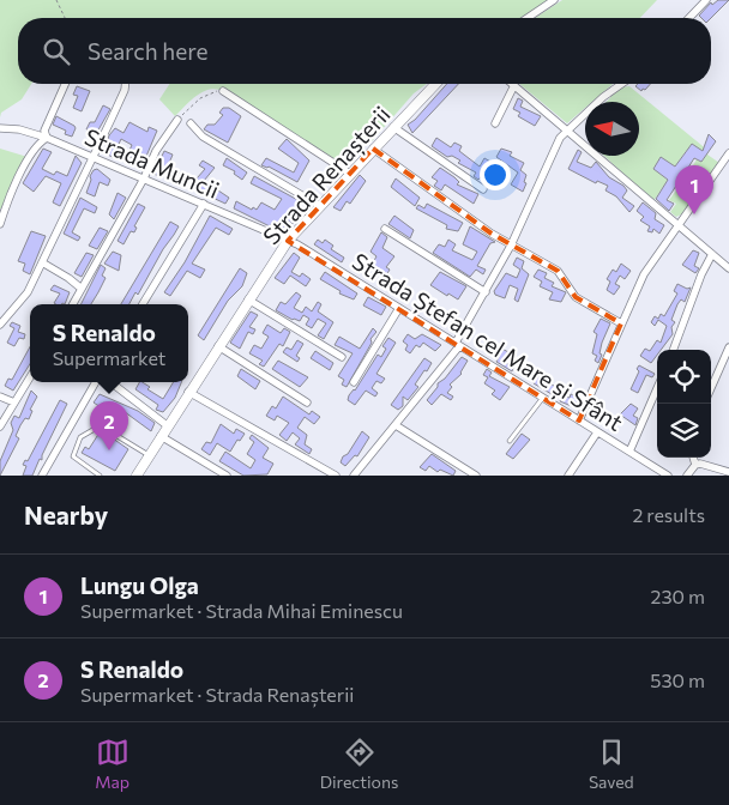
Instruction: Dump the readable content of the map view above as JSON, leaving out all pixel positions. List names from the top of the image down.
{
  "streets": {
    "street": ["Strada Muncii", "Strada Renașterii", "Strada Ștefan cel Mare și Sfânt"]
  },
  "crossings": [
    ["Strada Muncii", "Strada Renașterii"],
    ["Strada Muncii", "Strada Ștefan cel Mare și Sfânt"],
    ["Strada Renașterii", "Strada Ștefan cel Mare și Sfânt"]
  ],
  "north": "left",
  "page": {
    "search": "Search here",
    "pins": ["1", "2"],
    "popup": ["S Renaldo", "Supermarket"],
    "heading": ["Nearby", "2 results"],
    "list": [
      {
        "mark": "1",
        "name": "Lungu Olga",
        "note": "Supermarket · Strada Mihai Eminescu",
        "value": "230 m"
      },
      {
        "mark": "2",
        "name": "S Renaldo",
        "note": "Supermarket · Strada Renașterii",
        "value": "530 m"
      }
    ],
    "nav": ["Map", "Directions", "Saved"]
  }
}
